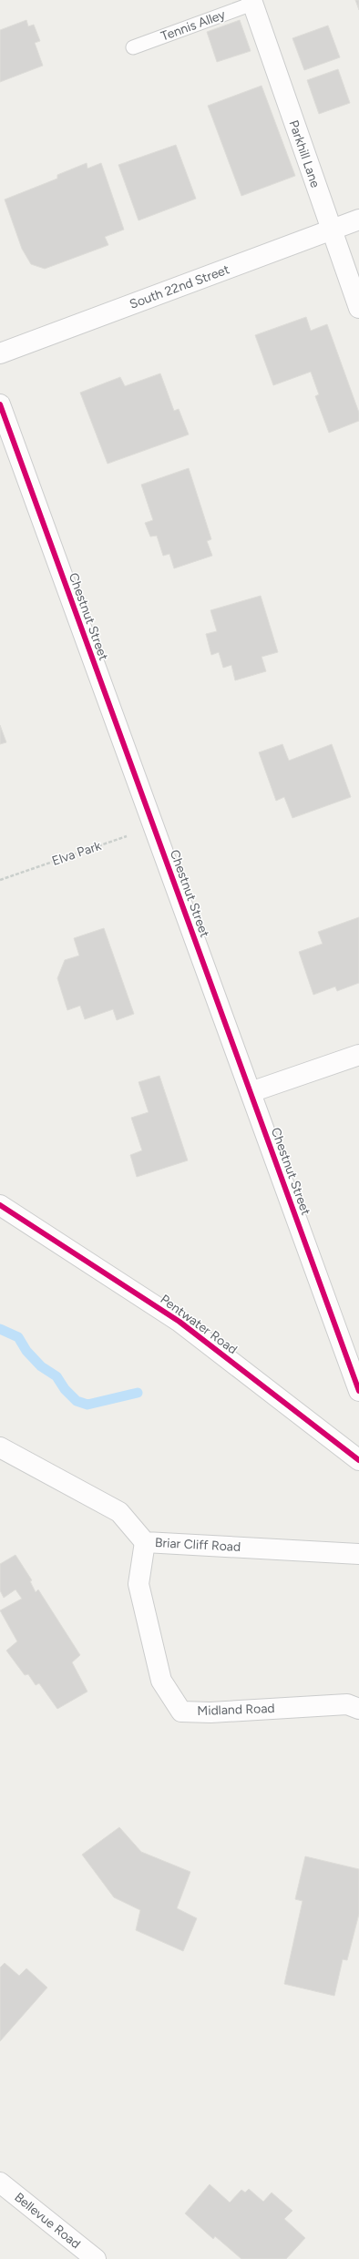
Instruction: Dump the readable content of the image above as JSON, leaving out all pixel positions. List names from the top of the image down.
{
  "streets": {
    "street": [
      "Parkhill Lane",
      "South 22nd Street",
      "Chestnut Street",
      "Pentwater Road",
      "Briar Cliff Road",
      "Midland Road",
      "Bellevue Road"
    ],
    "lane": ["Tennis Alley"],
    "path": ["Elva Park"]
  },
  "crossings": [
    ["Tennis Alley", "Parkhill Lane"],
    ["Parkhill Lane", "South 22nd Street"],
    ["Chestnut Street", "Elva Park"],
    ["Briar Cliff Road", "Midland Road"]
  ]
}
